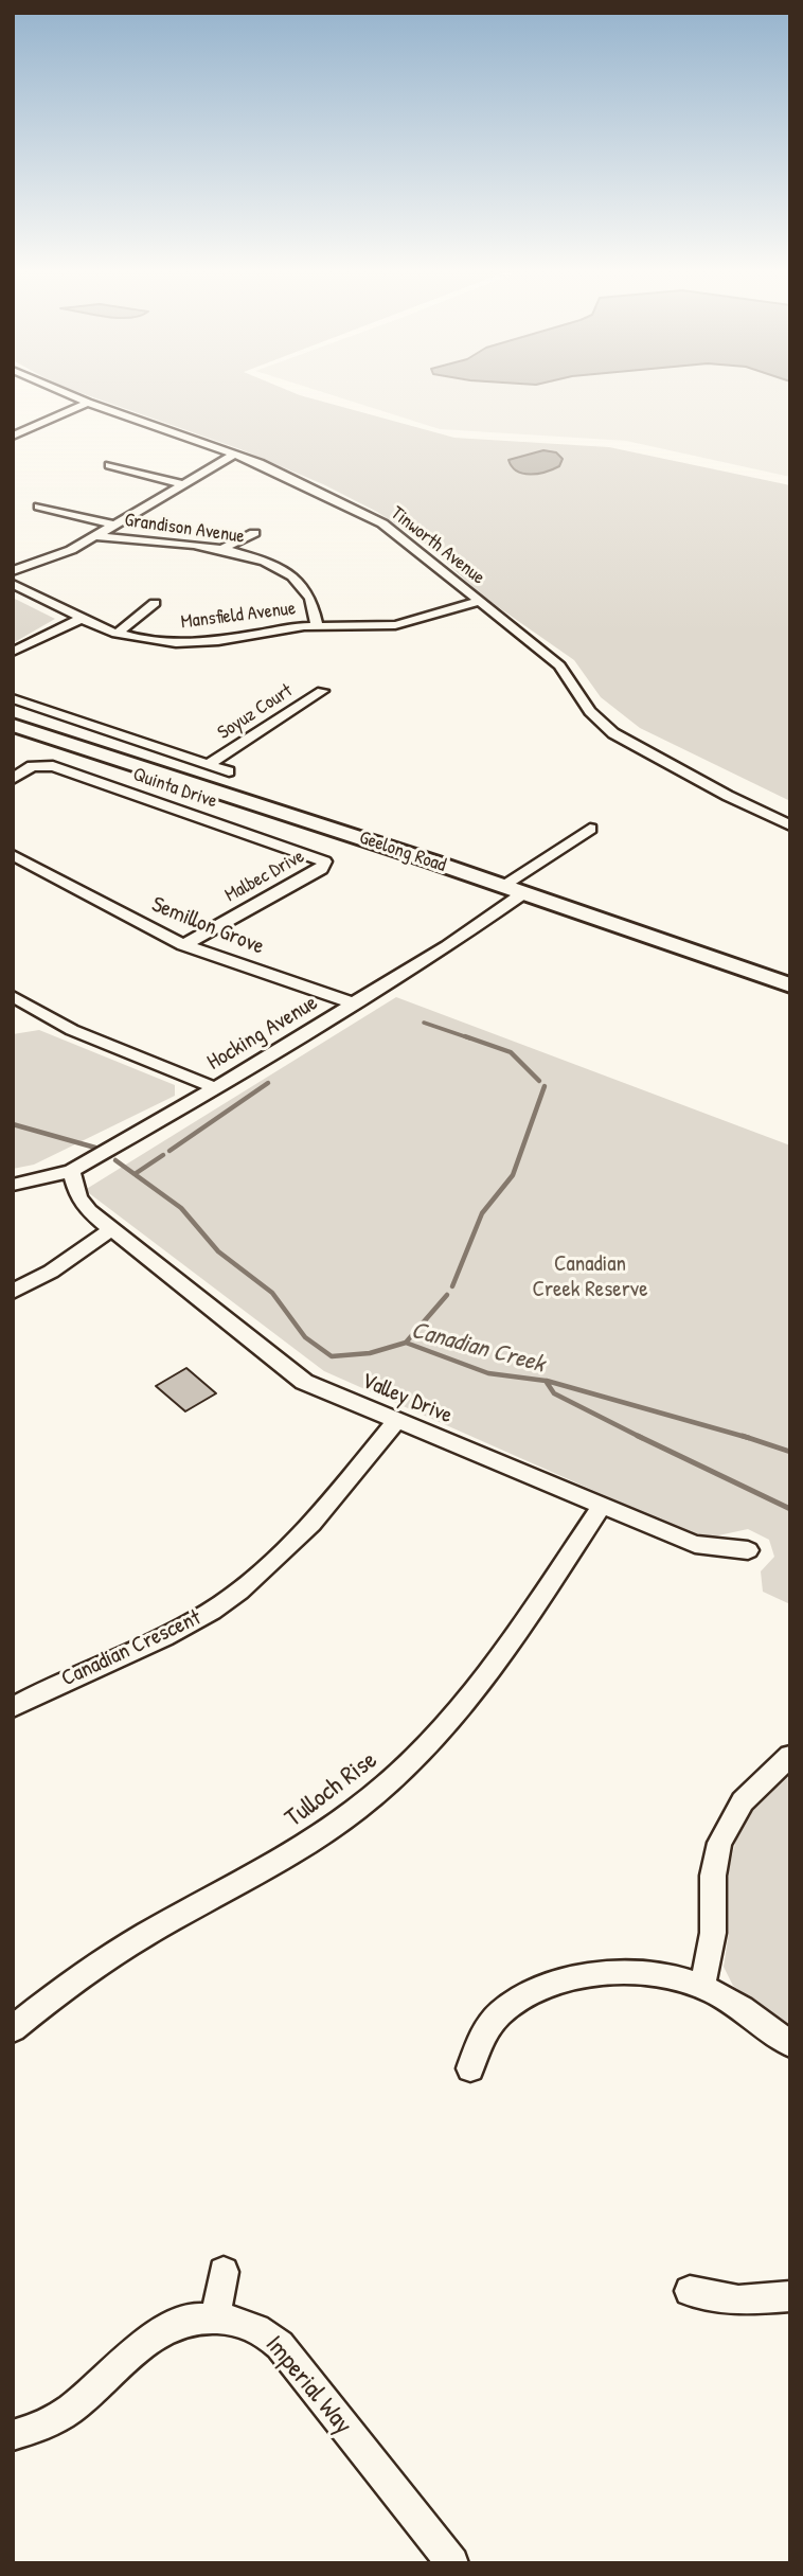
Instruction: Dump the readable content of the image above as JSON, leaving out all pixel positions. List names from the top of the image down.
{
  "streets": {
    "main road": ["Geelong Road"],
    "street": [
      "Grandison Avenue",
      "Tinworth Avenue",
      "Mansfield Avenue",
      "Soyuz Court",
      "Quinta Drive",
      "Malbec Drive",
      "Semillon Grove",
      "Hocking Avenue",
      "Valley Drive",
      "Canadian Crescent",
      "Tulloch Rise",
      "Imperial Way"
    ]
  },
  "crossings": [
    ["Grandison Avenue", "Mansfield Avenue"],
    ["Tinworth Avenue", "Mansfield Avenue"],
    ["Quinta Drive", "Malbec Drive"],
    ["Geelong Road", "Hocking Avenue"],
    ["Malbec Drive", "Semillon Grove"],
    ["Semillon Grove", "Hocking Avenue"],
    ["Hocking Avenue", "Valley Drive"],
    ["Valley Drive", "Canadian Crescent"],
    ["Valley Drive", "Tulloch Rise"]
  ],
  "water": ["Canadian Creek"],
  "parks": ["Canadian Creek Reserve"]
}
